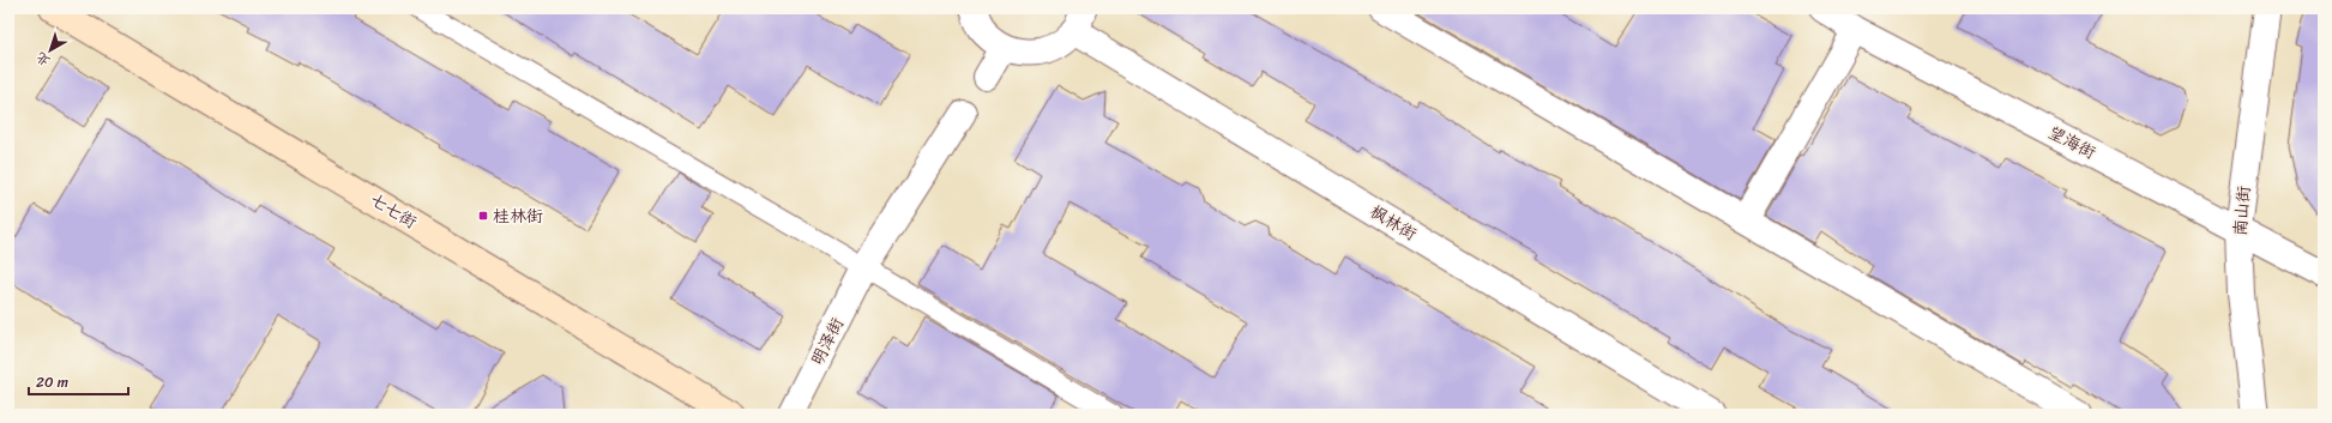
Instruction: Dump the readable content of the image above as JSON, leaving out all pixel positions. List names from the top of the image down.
{
  "streets": {
    "main road": ["七七街"],
    "street": [
      "望海街",
      "南山街",
      "枫林街",
      "明泽街"
    ]
  },
  "crossings": [
    ["望海街", "南山街"]
  ],
  "places": {
    "transit": ["桂林街"]
  },
  "scale_bar": "20 m",
  "north": "bottom left"
}
